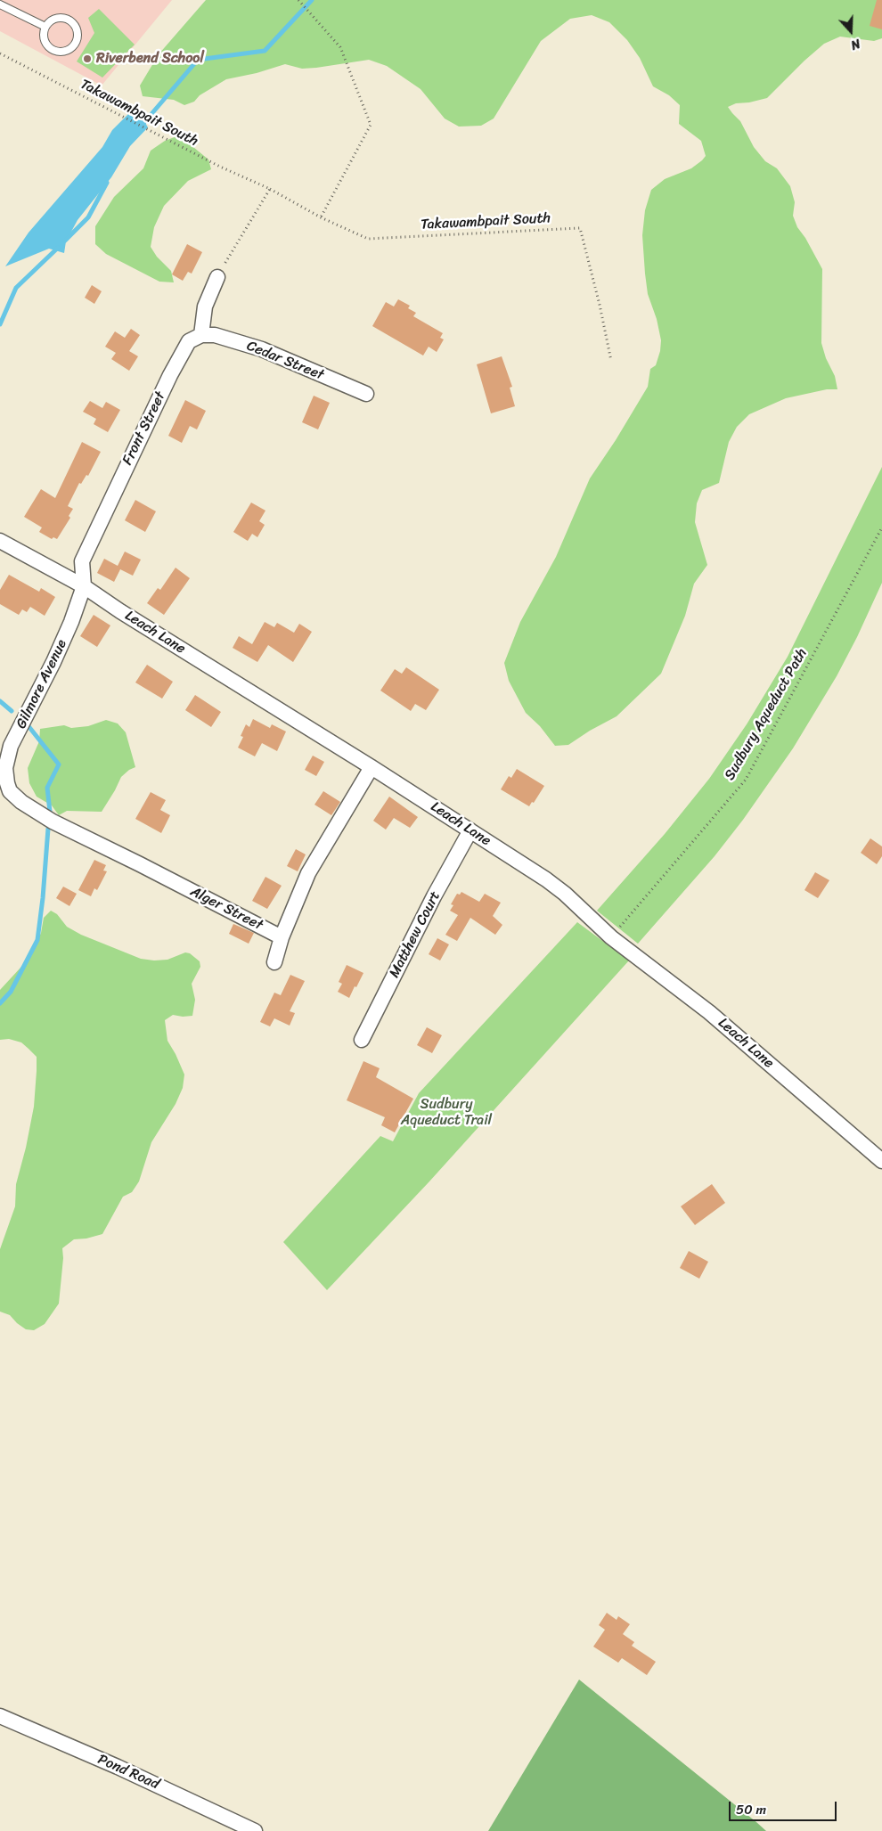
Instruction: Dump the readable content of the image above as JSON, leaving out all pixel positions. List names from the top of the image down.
{
  "streets": {
    "street": [
      "Cedar Street",
      "Front Street",
      "Leach Lane",
      "Gilmore Avenue",
      "Alger Street",
      "Matthew Court",
      "Pond Road"
    ],
    "path": ["Takawambpait South", "Sudbury Aqueduct Path"]
  },
  "crossings": [
    ["Cedar Street", "Front Street"],
    ["Front Street", "Leach Lane"],
    ["Front Street", "Gilmore Avenue"],
    ["Leach Lane", "Gilmore Avenue"],
    ["Leach Lane", "Sudbury Aqueduct Path"],
    ["Leach Lane", "Matthew Court"],
    ["Gilmore Avenue", "Alger Street"]
  ],
  "parks": ["Sudbury Aqueduct Trail"],
  "places": ["Riverbend School"],
  "scale_bar": "50 m",
  "north": "bottom"
}
